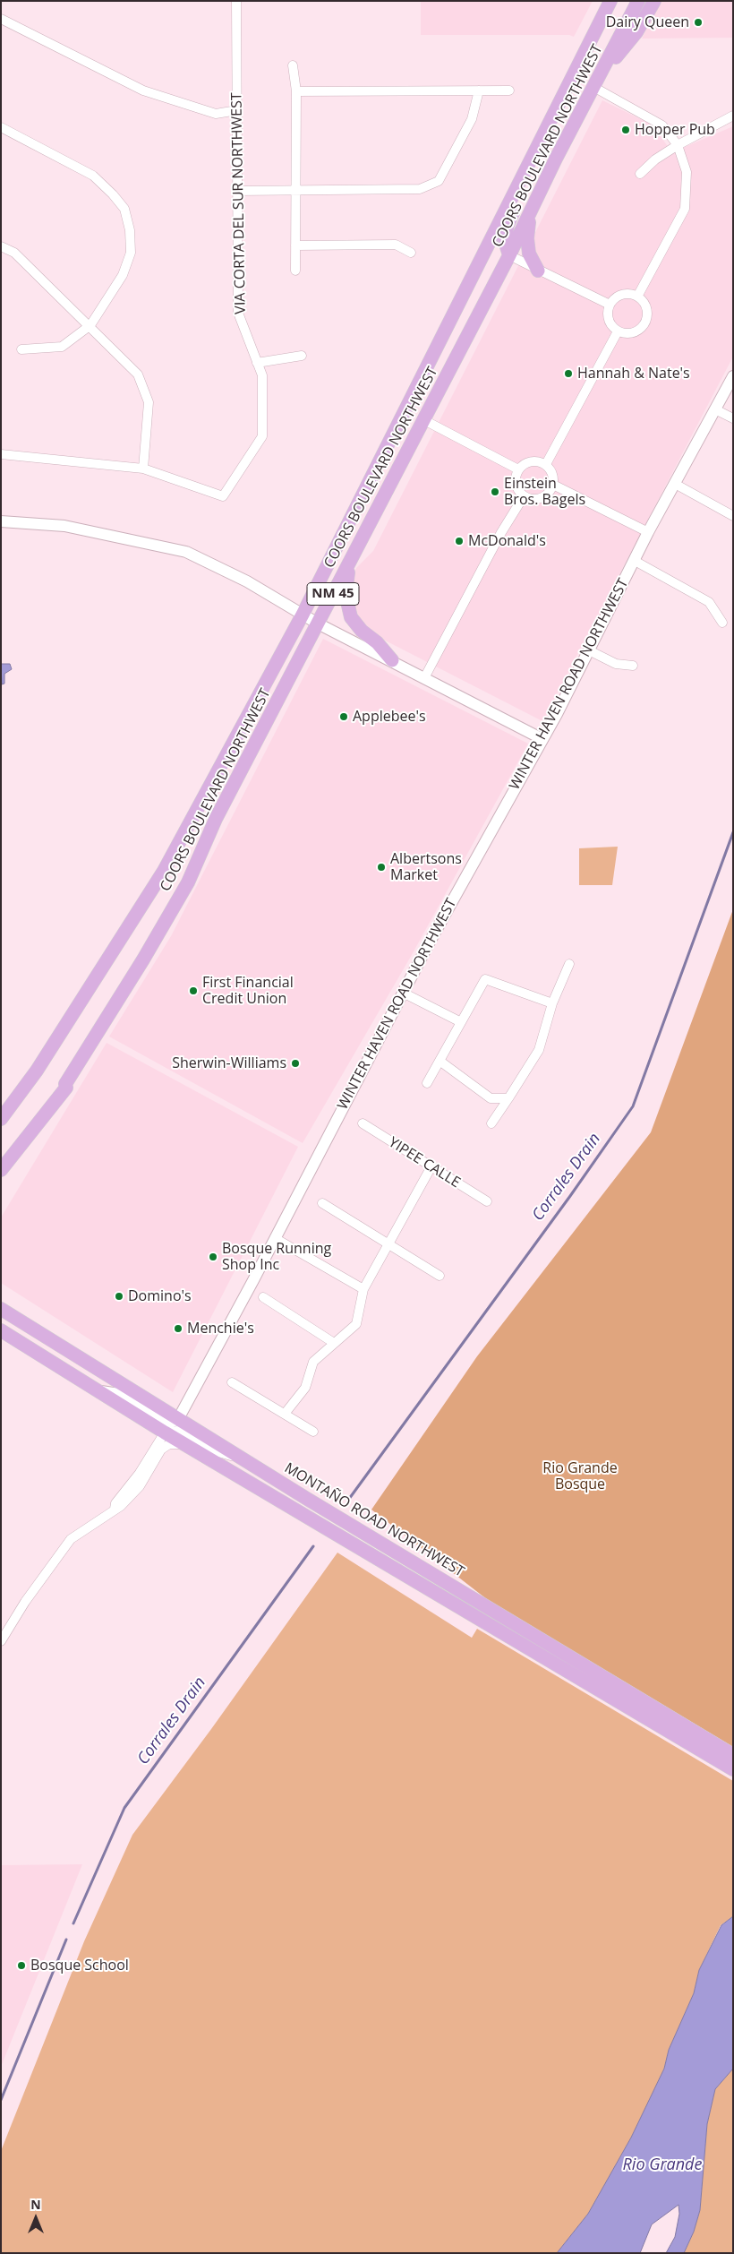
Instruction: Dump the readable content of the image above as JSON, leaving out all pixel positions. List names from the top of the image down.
{
  "streets": {
    "main road": ["COORS BOULEVARD NORTHWEST", "NM 45", "MONTAÑO ROAD NORTHWEST"],
    "street": ["VIA CORTA DEL SUR NORTHWEST", "WINTER HAVEN ROAD NORTHWEST", "YIPEE CALLE"]
  },
  "crossings": [
    ["WINTER HAVEN ROAD NORTHWEST", "MONTAÑO ROAD NORTHWEST"]
  ],
  "water": ["Corrales Drain", "Rio Grande"],
  "parks": ["Rio Grande Bosque"],
  "places": [
    "Dairy Queen",
    "Hopper Pub",
    "Hannah & Nate's",
    "Einstein Bros. Bagels",
    "McDonald's",
    "Applebee's",
    "Albertsons Market",
    "First Financial Credit Union",
    "Sherwin-Williams",
    "Bosque Running Shop Inc",
    "Domino's",
    "Menchie's",
    "Bosque School"
  ],
  "north": "top"
}
